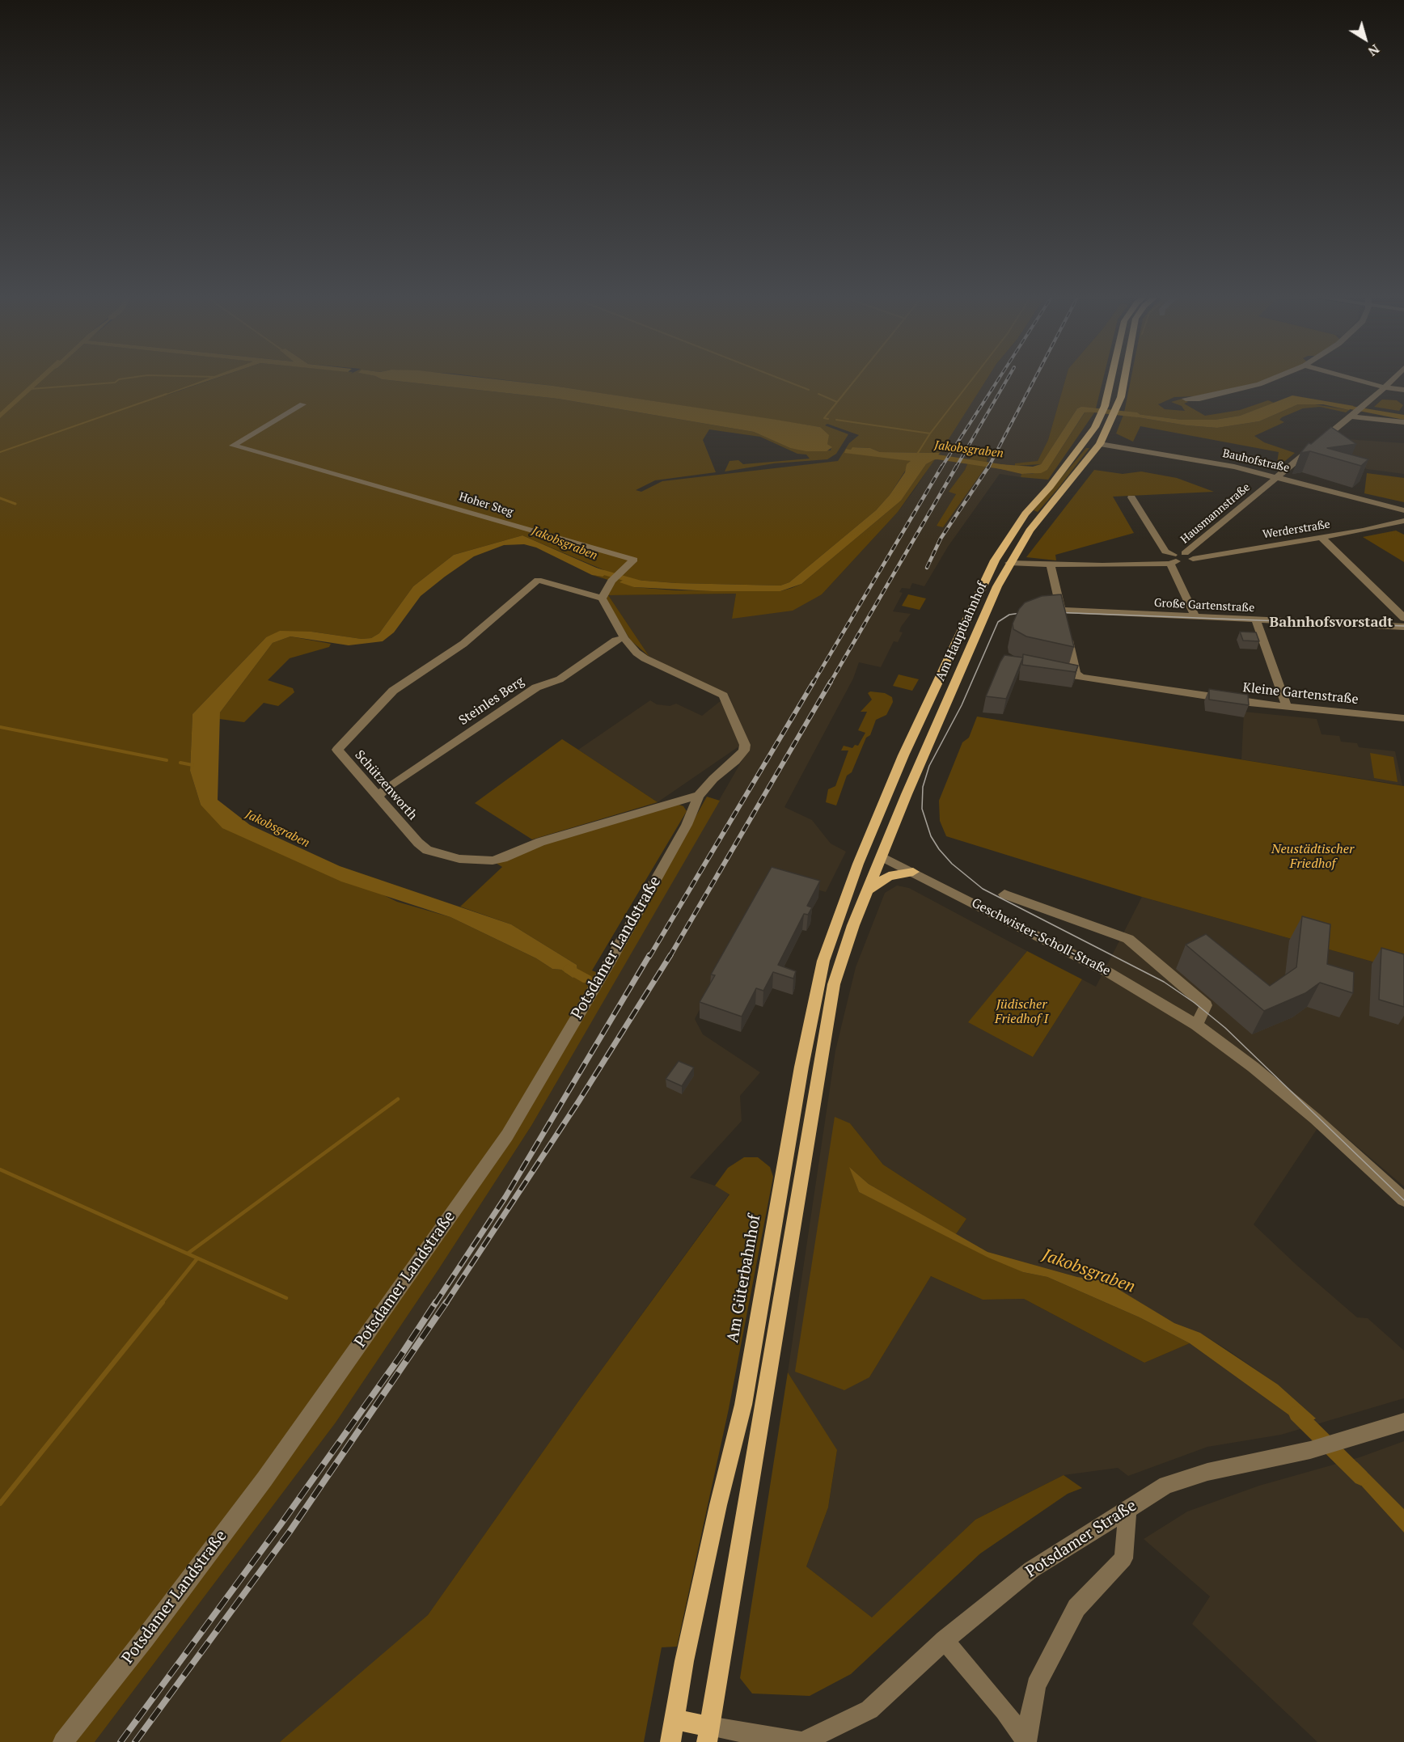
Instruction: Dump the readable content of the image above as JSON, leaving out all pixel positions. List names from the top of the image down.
{
  "streets": {
    "main road": ["Am Hauptbahnhof", "Am Güterbahnhof"],
    "street": [
      "Bauhofstraße",
      "Hoher Steg",
      "Hausmannstraße",
      "Werderstraße",
      "Große Gartenstraße",
      "Kleine Gartenstraße",
      "Steinles Berg",
      "Schützenworth",
      "Geschwister-Scholl-Straße",
      "Potsdamer Landstraße",
      "Potsdamer Straße"
    ]
  },
  "crossings": [
    ["Bauhofstraße", "Hausmannstraße"],
    ["Bauhofstraße", "Am Hauptbahnhof"],
    ["Hoher Steg", "Schützenworth"],
    ["Hausmannstraße", "Werderstraße"],
    ["Werderstraße", "Am Hauptbahnhof"],
    ["Am Hauptbahnhof", "Geschwister-Scholl-Straße"],
    ["Am Hauptbahnhof", "Am Güterbahnhof"],
    ["Steinles Berg", "Schützenworth"],
    ["Schützenworth", "Potsdamer Landstraße"],
    ["Geschwister-Scholl-Straße", "Am Güterbahnhof"],
    ["Am Güterbahnhof", "Potsdamer Straße"]
  ],
  "districts": ["Bahnhofsvorstadt"],
  "water": ["Jakobsgraben"],
  "parks": ["Neustädtischer Friedhof", "Jüdischer Friedhof I"],
  "north": "bottom right"
}
